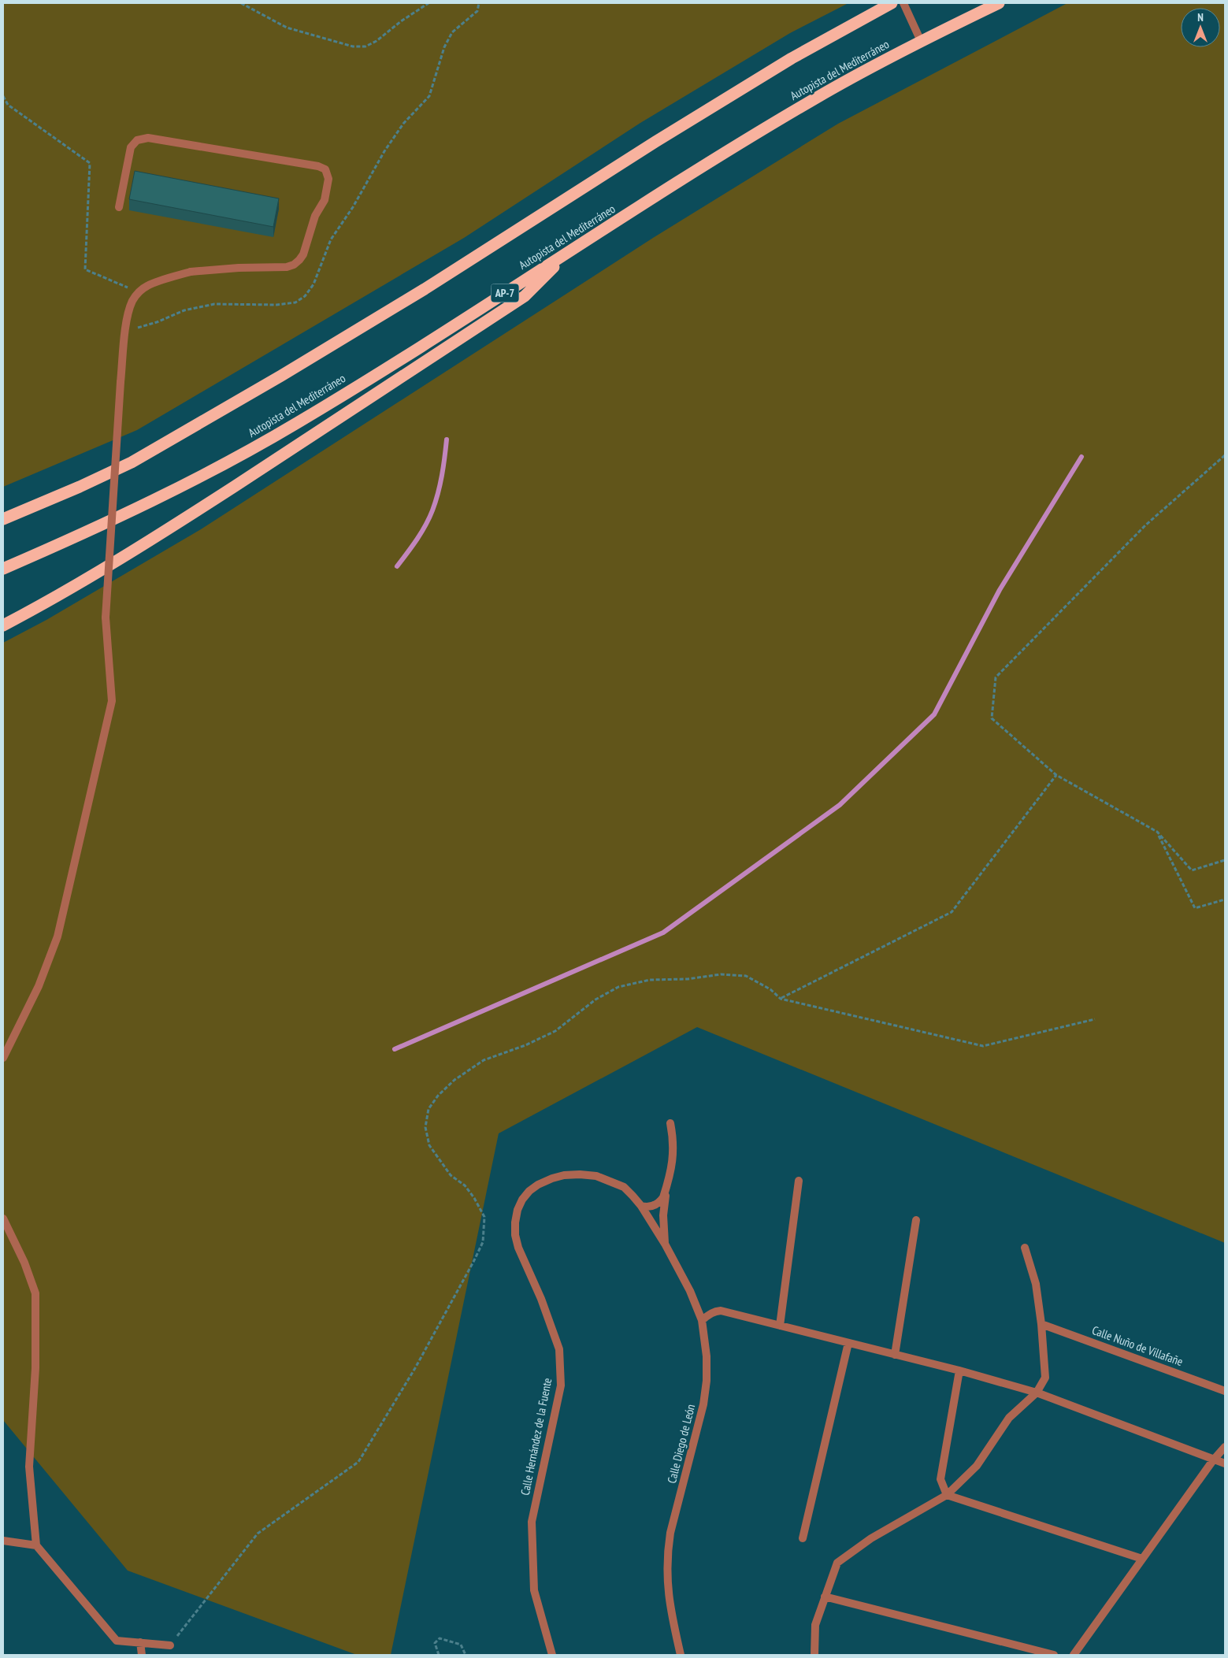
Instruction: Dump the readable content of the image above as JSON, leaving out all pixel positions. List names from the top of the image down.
{
  "streets": {
    "highway": ["Autopista del Mediterráneo", "AP-7"],
    "street": ["Calle Nuño de Villafañe", "Calle Hernández de la Fuente", "Calle Diego de León"]
  },
  "crossings": [
    ["Calle Hernández de la Fuente", "Calle Diego de León"]
  ],
  "north": "top"
}
